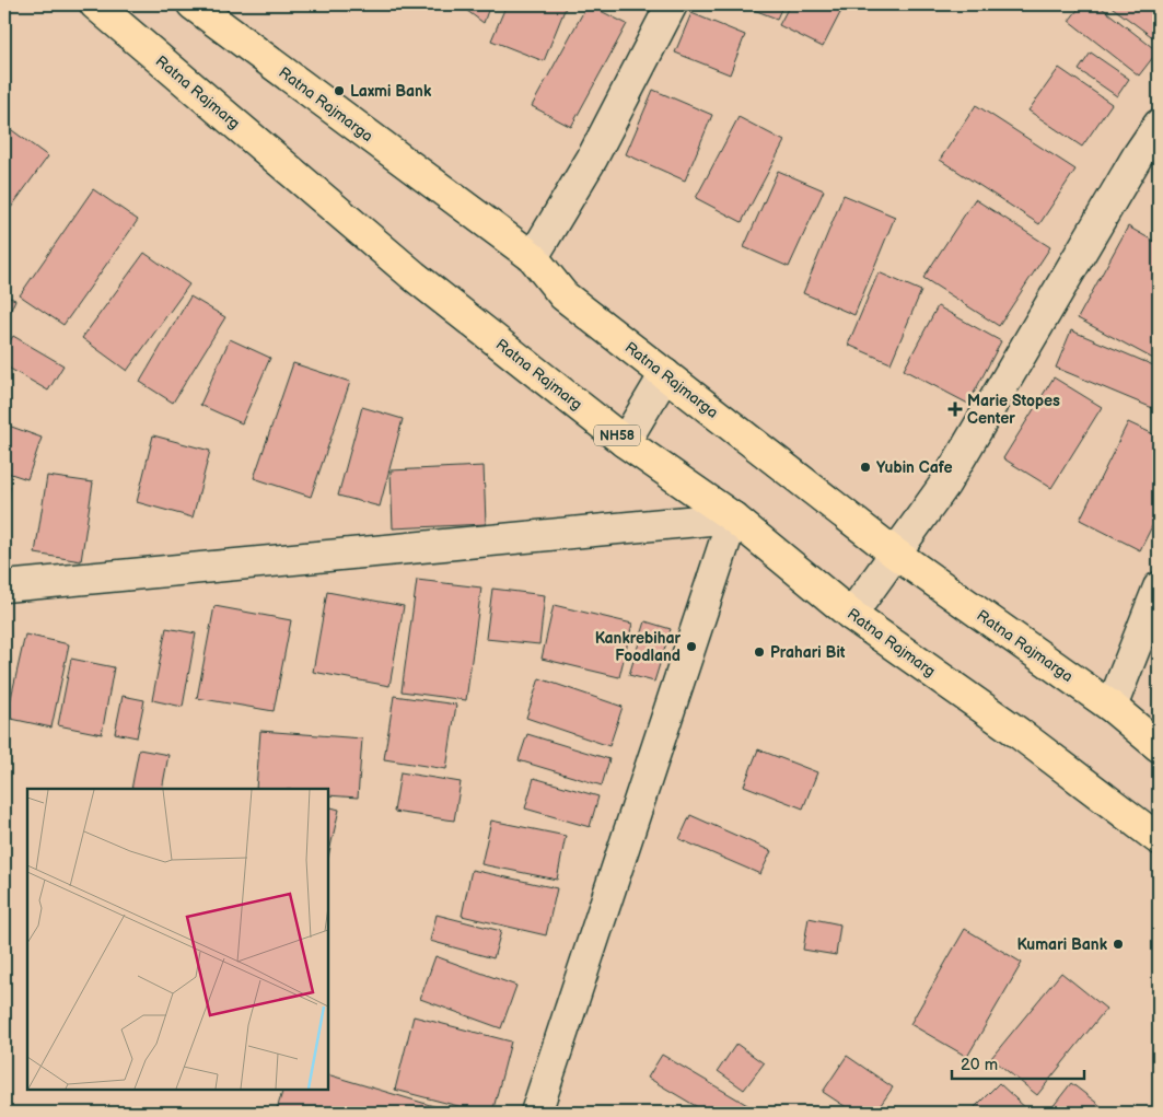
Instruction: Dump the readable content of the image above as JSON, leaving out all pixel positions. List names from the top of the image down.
{
  "streets": {
    "main road": ["Ratna Rajmarg", "Ratna Rajmarga", "NH58"]
  },
  "places": {
    "other": [
      "Laxmi Bank",
      "Yubin Cafe",
      "Kankrebihar Foodland",
      "Prahari Bit",
      "Kumari Bank"
    ],
    "health": ["Marie Stopes Center"]
  },
  "scale_bar": "20 m"
}
